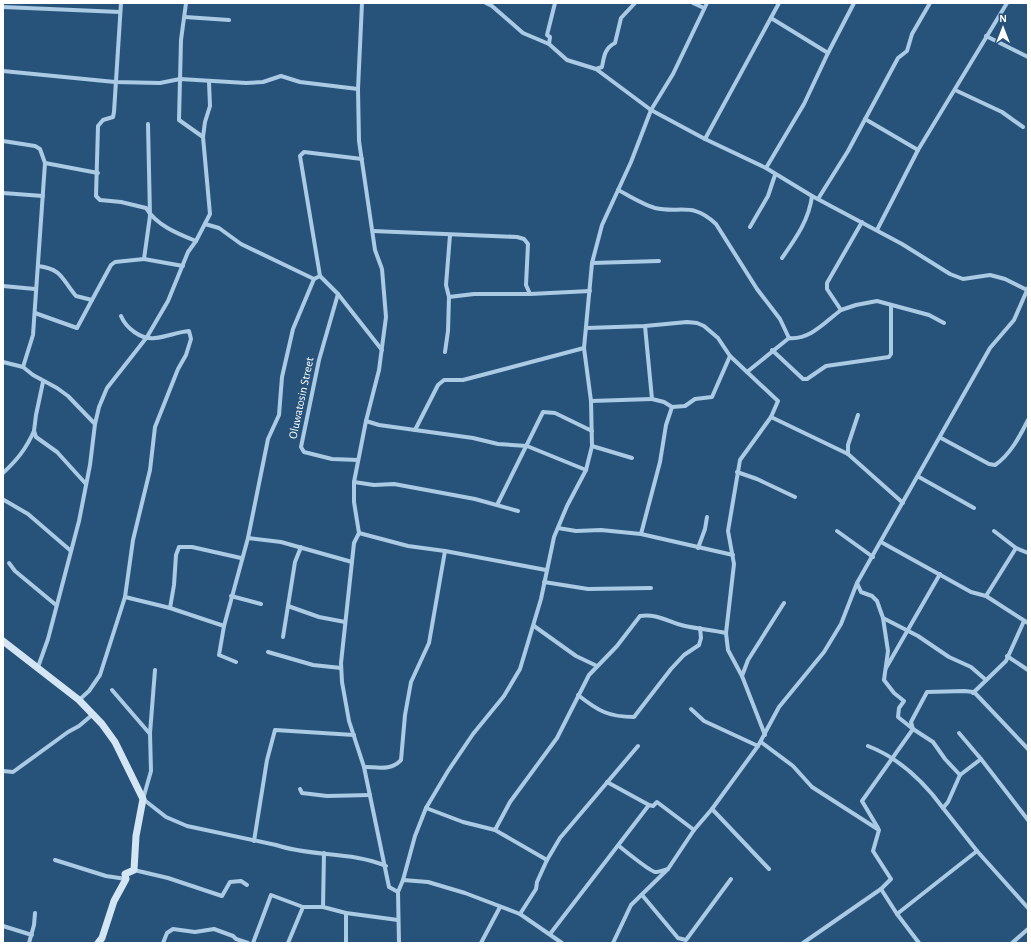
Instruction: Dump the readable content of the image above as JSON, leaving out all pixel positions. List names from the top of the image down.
{
  "streets": {
    "street": ["Oluwatosin Street"]
  },
  "north": "top"
}
